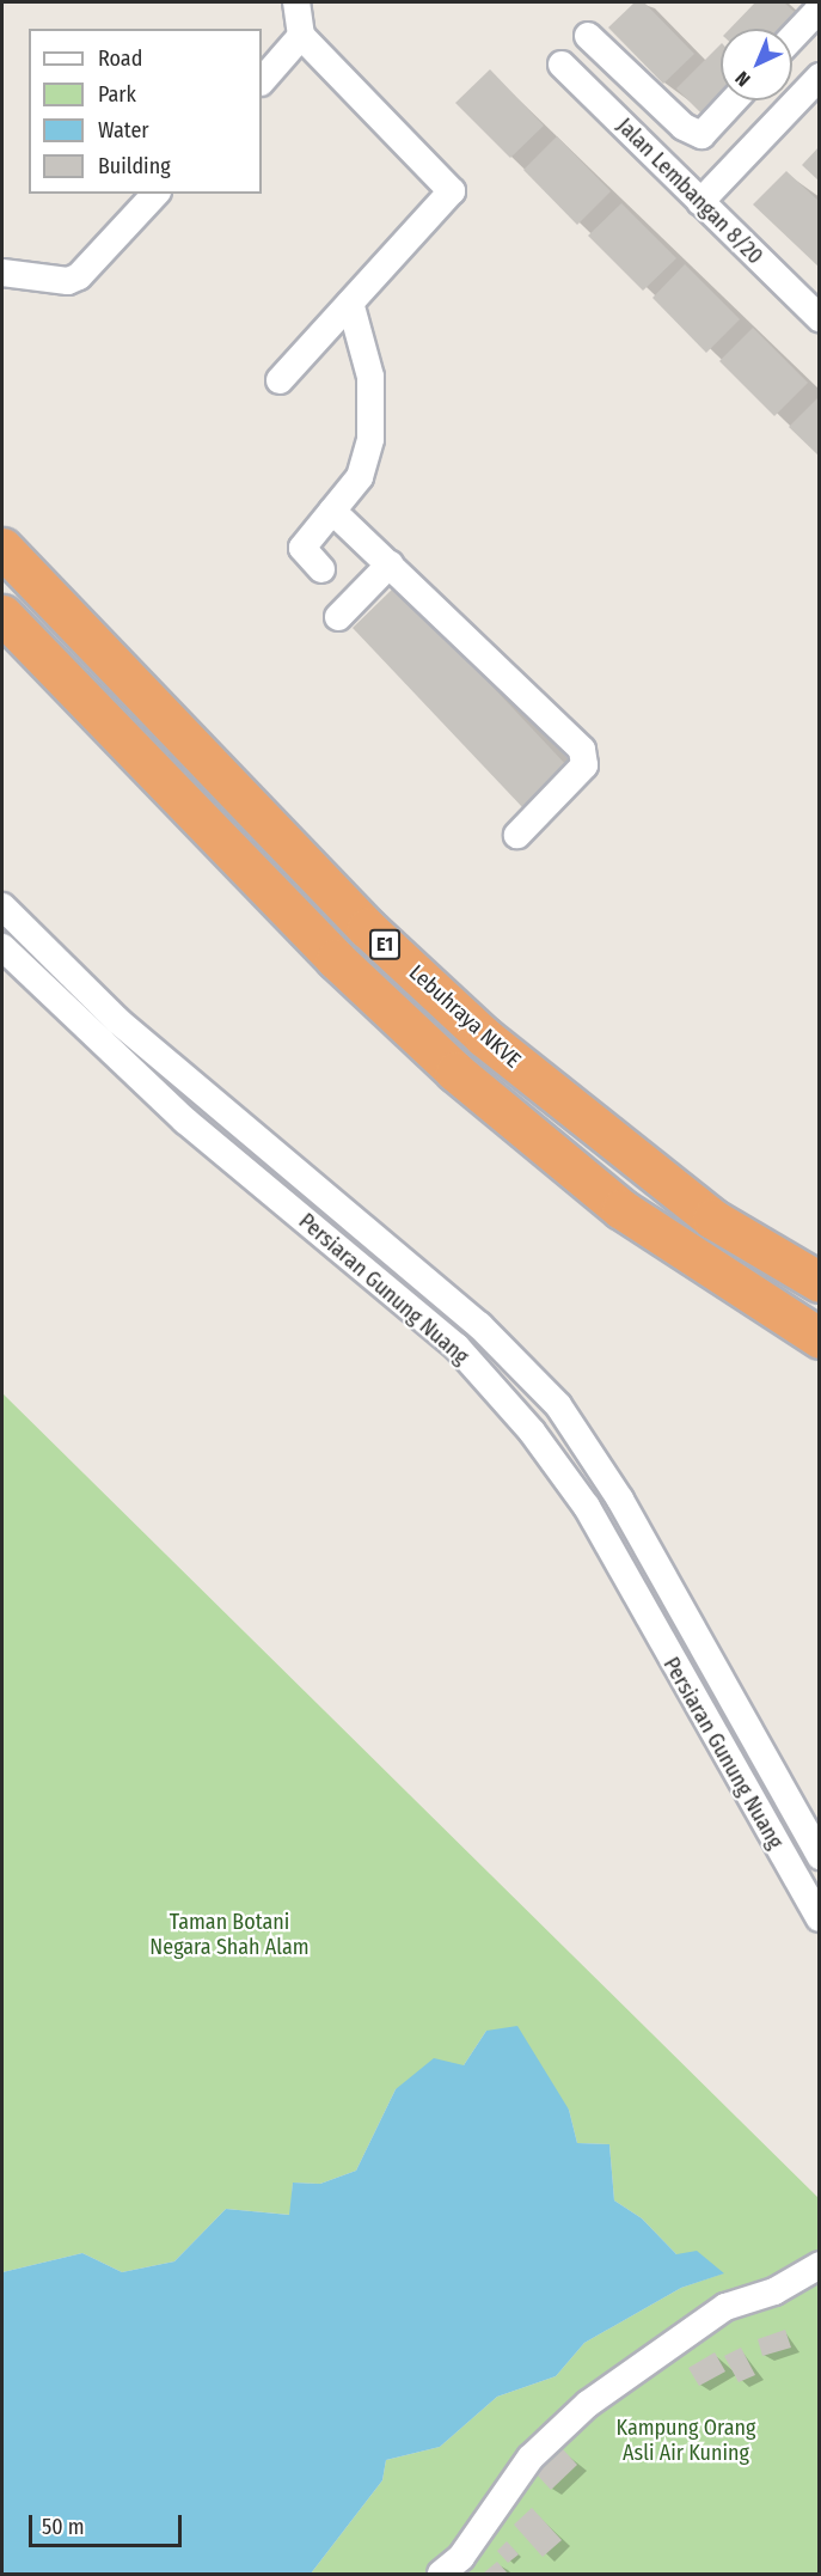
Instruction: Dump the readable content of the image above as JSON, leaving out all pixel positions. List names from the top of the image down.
{
  "streets": {
    "highway": ["E1", "Lebuhraya NKVE"],
    "street": ["Jalan Lembangan 8/20", "Persiaran Gunung Nuang"]
  },
  "parks": ["Taman Botani Negara Shah Alam", "Kampung Orang Asli Air Kuning"],
  "legend": [
    "Road",
    "Park",
    "Water",
    "Building"
  ],
  "scale_bar": "50 m",
  "north": "bottom left"
}
